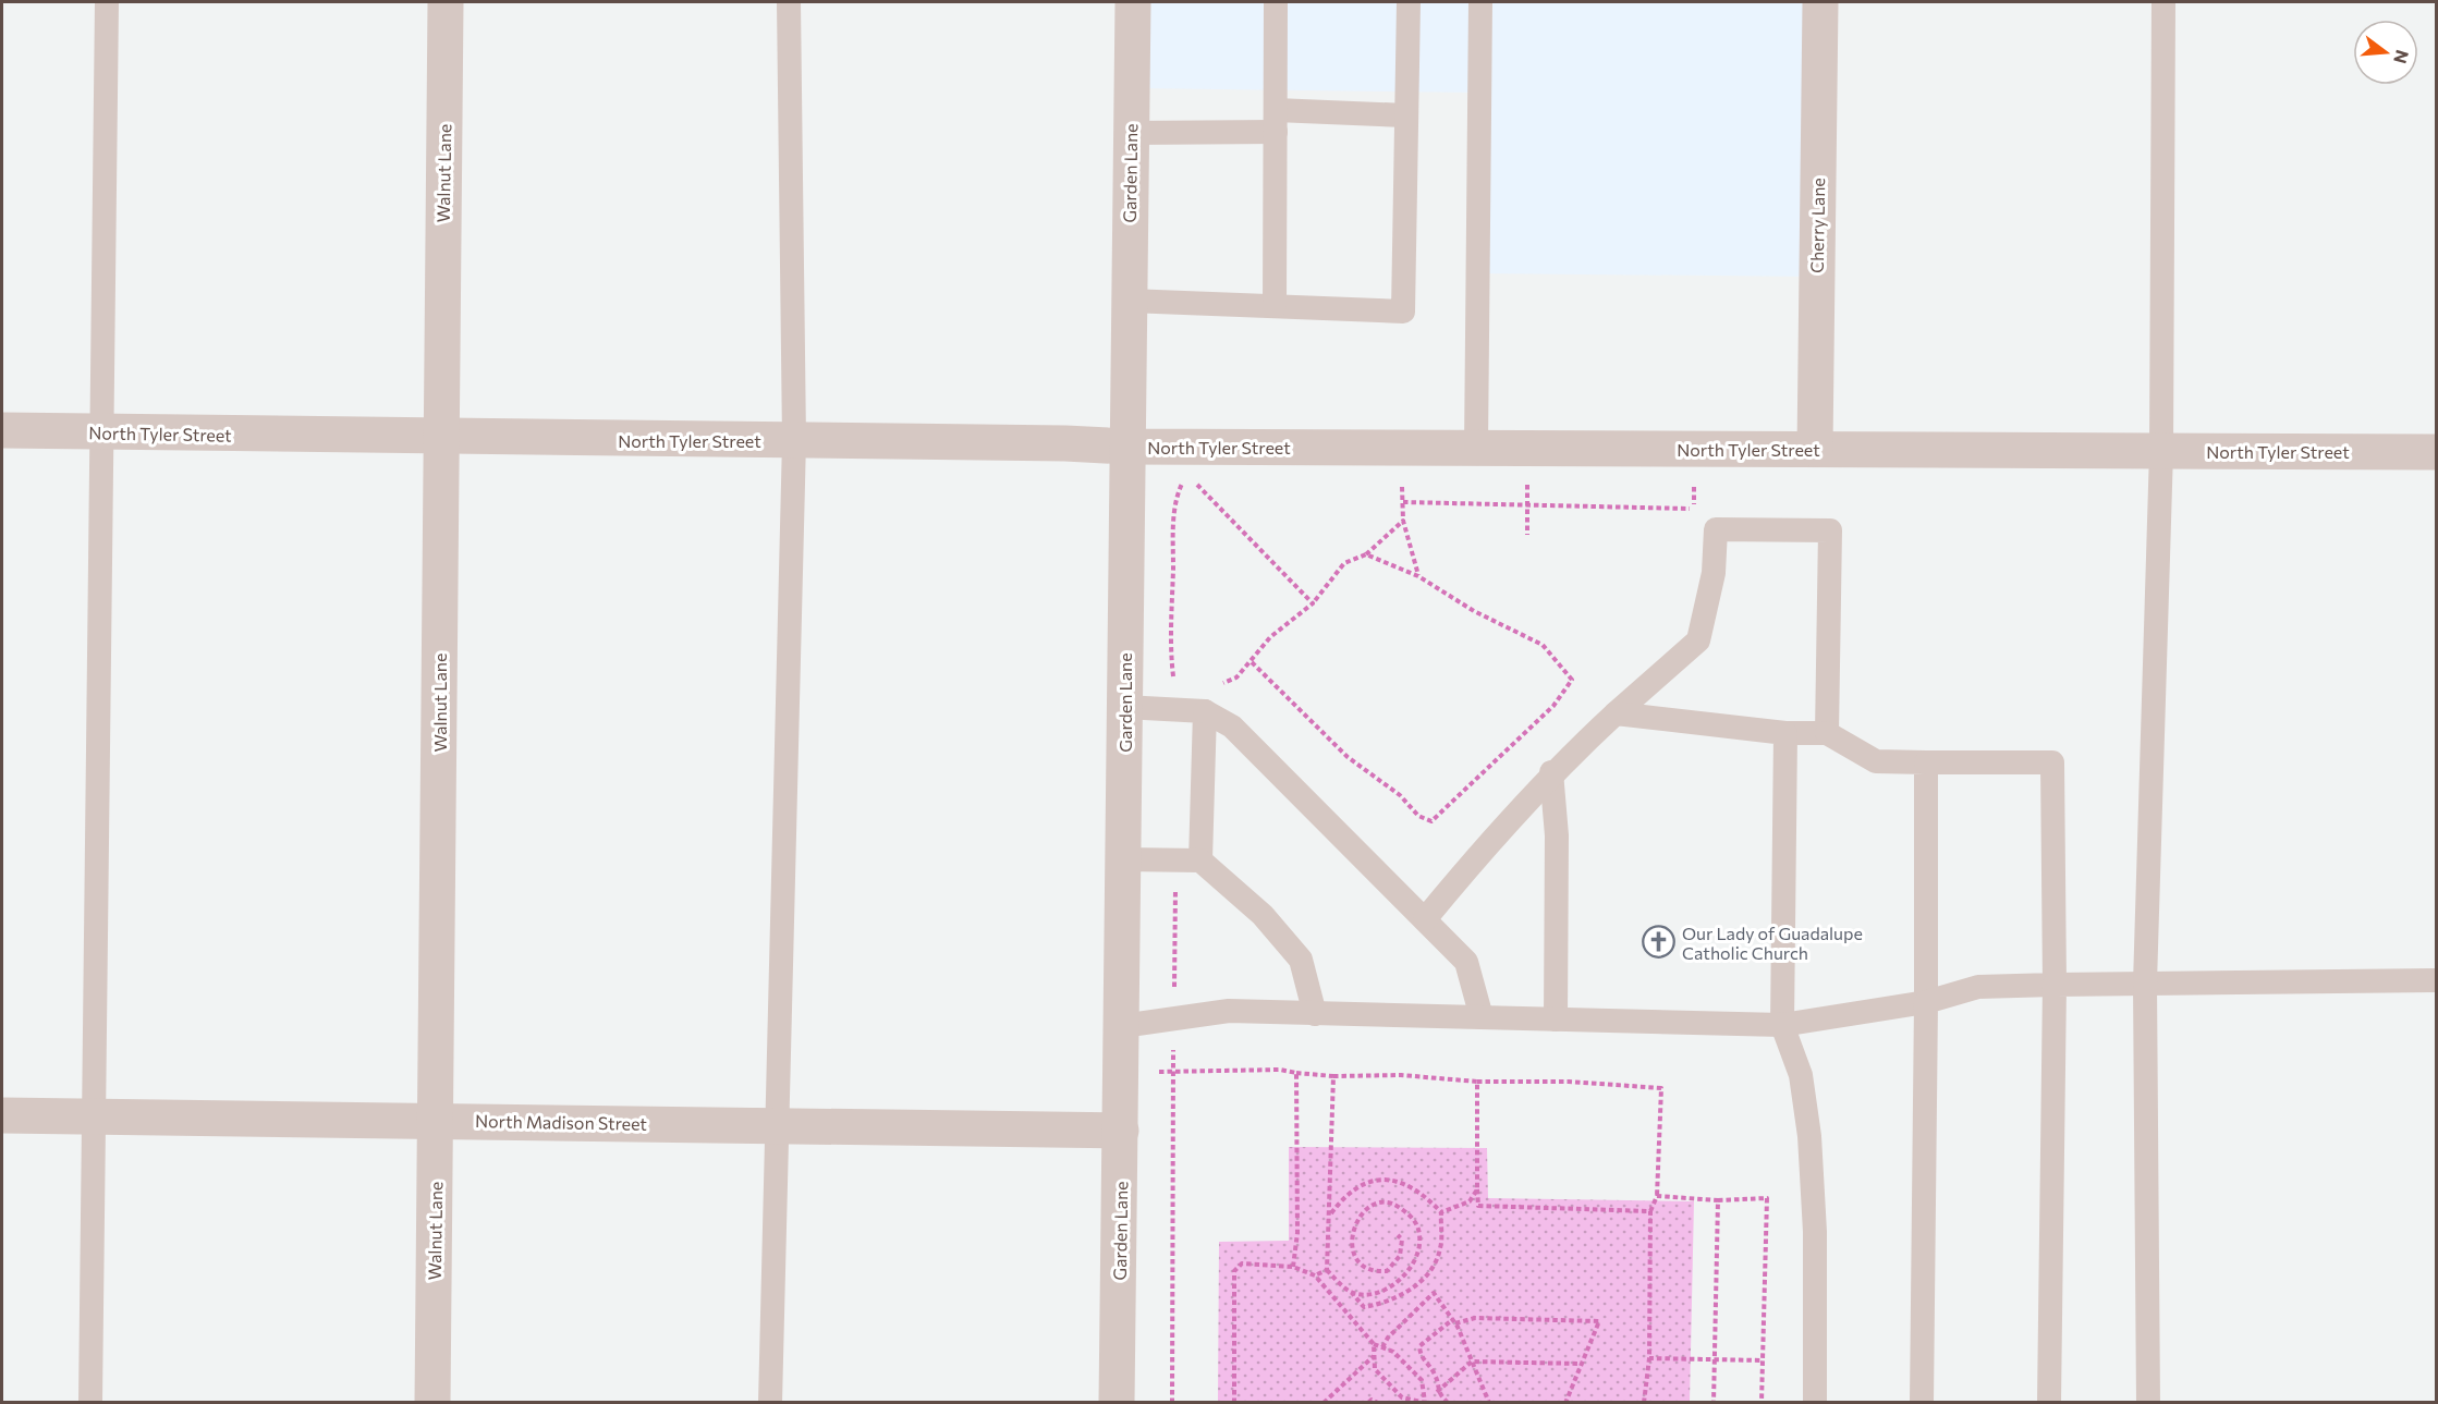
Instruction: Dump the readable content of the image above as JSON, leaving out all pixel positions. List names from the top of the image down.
{
  "streets": {
    "street": [
      "Walnut Lane",
      "Garden Lane",
      "Cherry Lane",
      "North Tyler Street",
      "North Madison Street"
    ]
  },
  "crossings": [
    ["Walnut Lane", "North Tyler Street"],
    ["Walnut Lane", "North Madison Street"],
    ["Garden Lane", "North Tyler Street"],
    ["Garden Lane", "North Madison Street"],
    ["Cherry Lane", "North Tyler Street"]
  ],
  "places": {
    "church": ["Our Lady of Guadalupe Catholic Church"]
  },
  "north": "right"
}
